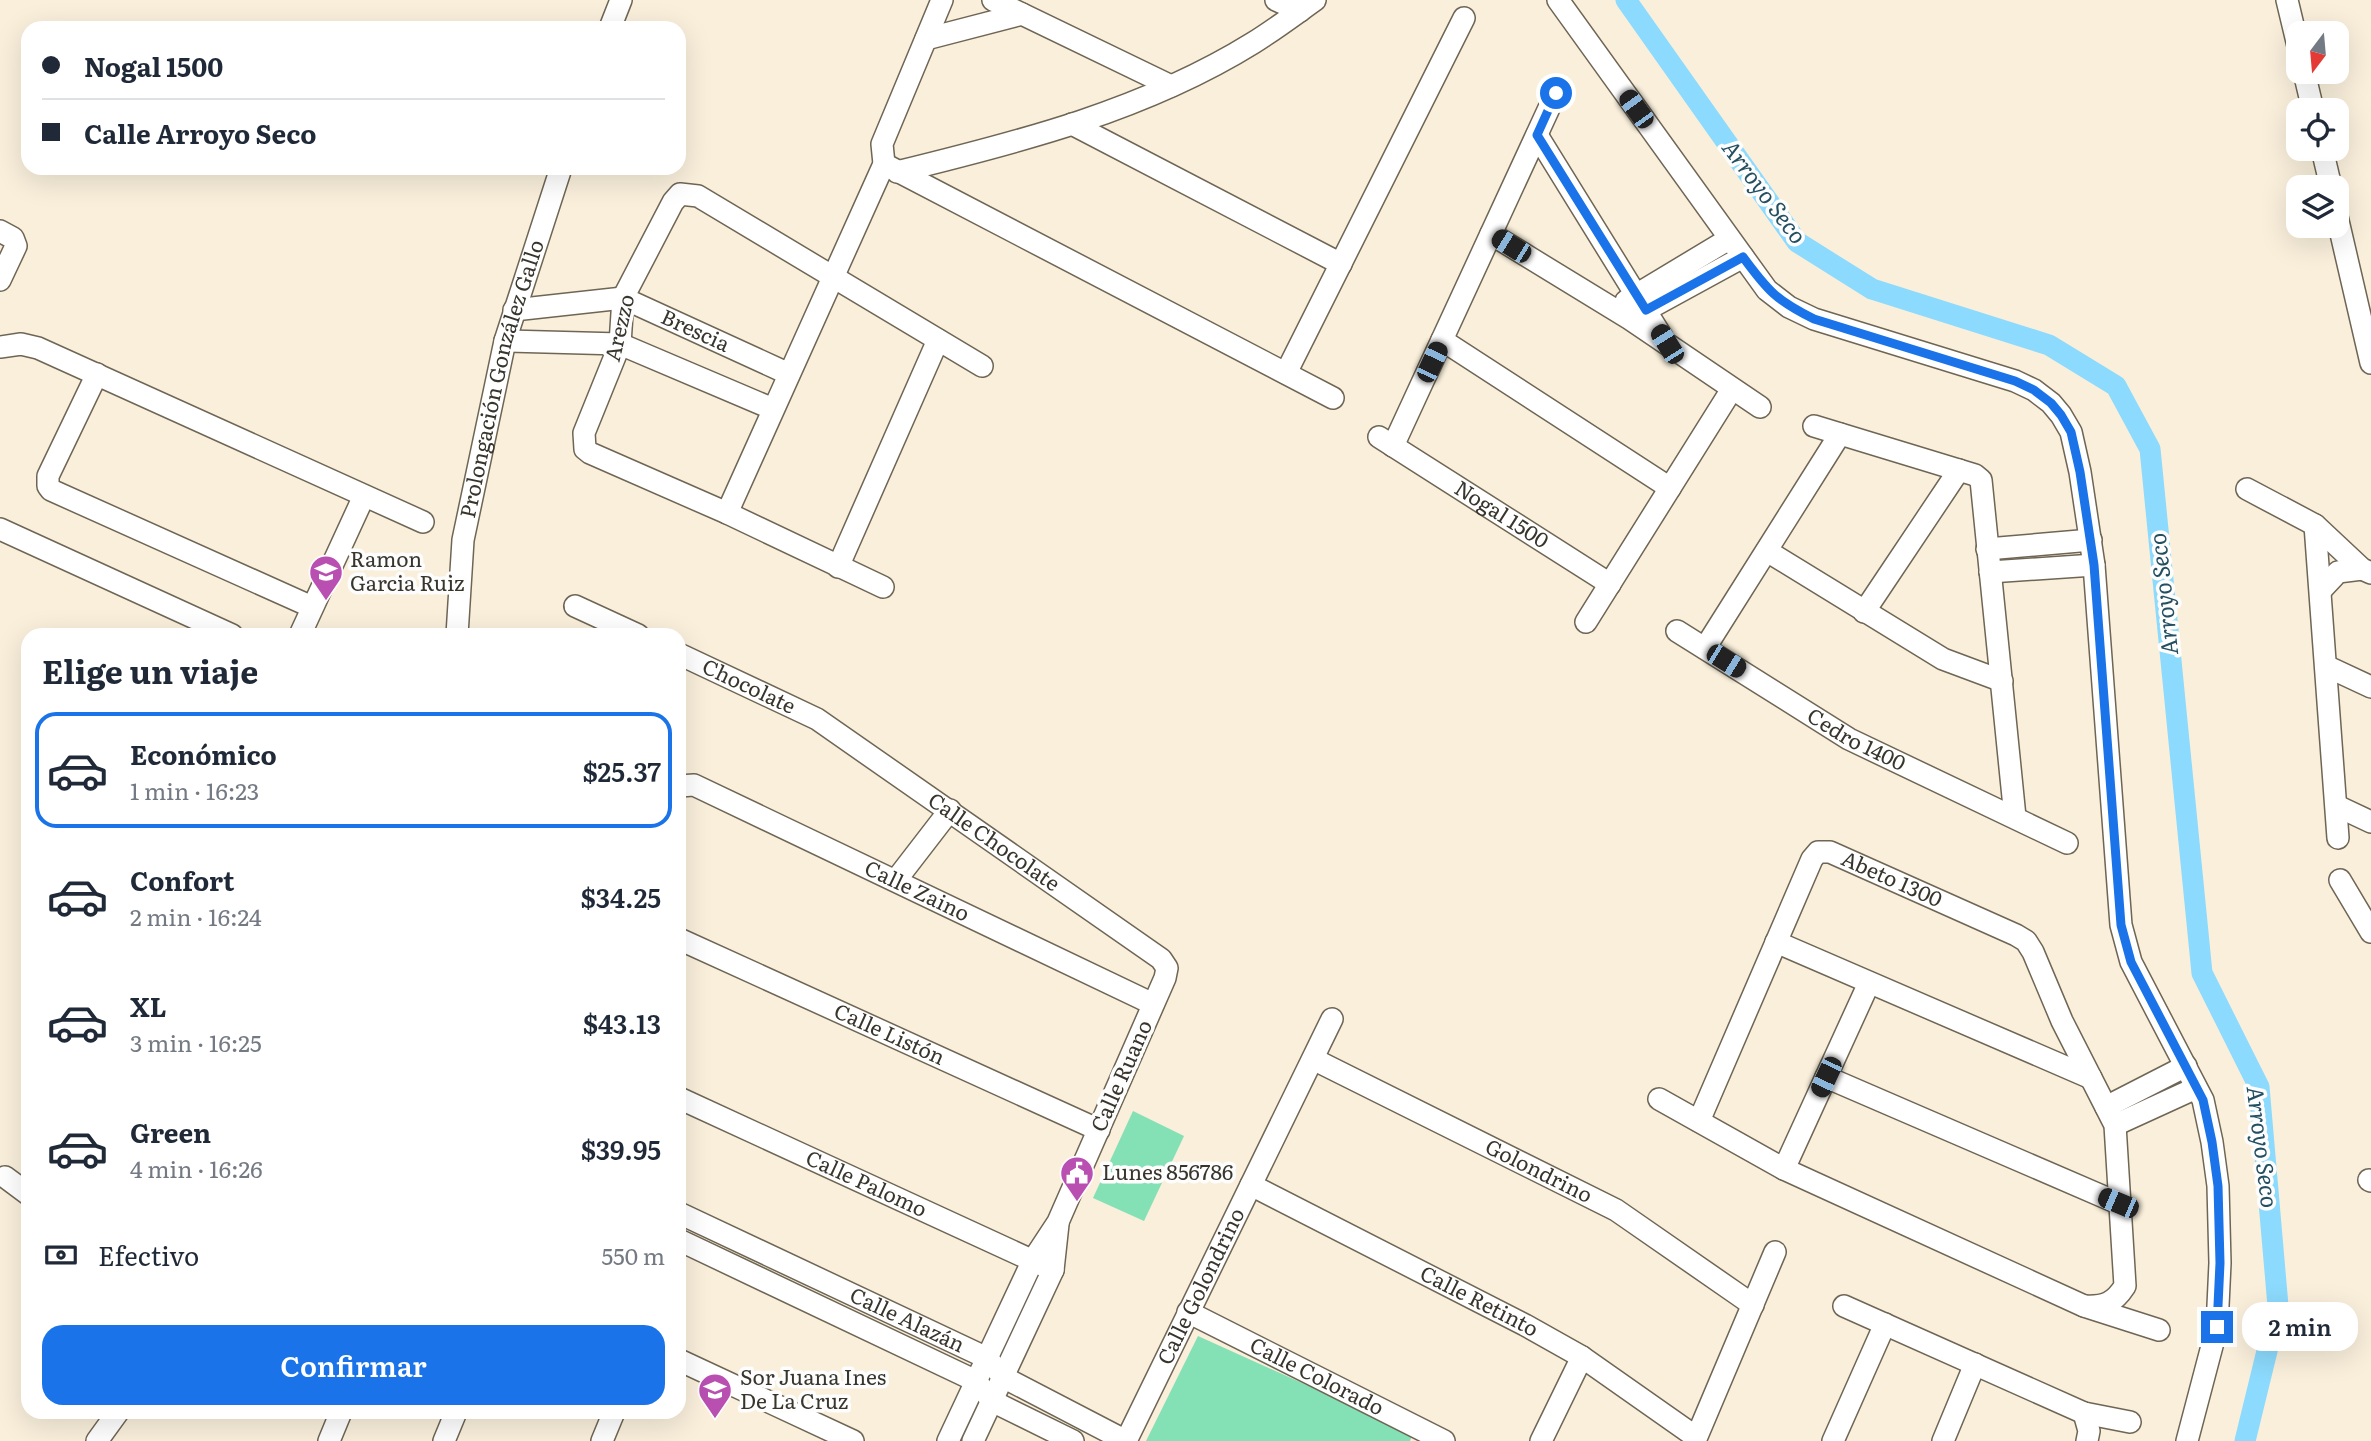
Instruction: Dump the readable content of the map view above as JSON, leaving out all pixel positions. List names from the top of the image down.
{
  "streets": {
    "street": [
      "Arezzo",
      "Brescia",
      "Prolongación González Gallo",
      "Nogal 1500",
      "Chocolate",
      "Cedro 1400",
      "Calle Chocolate",
      "Abeto 1300",
      "Calle Zaino",
      "Calle Listón",
      "Calle Ruano",
      "Golondrino",
      "Calle Palomo",
      "Calle Golondrino",
      "Calle Retinto",
      "Calle Alazán",
      "Calle Colorado"
    ]
  },
  "crossings": [
    ["Arezzo", "Brescia"],
    ["Brescia", "Prolongación González Gallo"],
    ["Chocolate", "Calle Chocolate"],
    ["Calle Chocolate", "Calle Ruano"],
    ["Calle Zaino", "Calle Ruano"],
    ["Calle Listón", "Calle Ruano"],
    ["Calle Ruano", "Calle Palomo"],
    ["Calle Ruano", "Calle Alazán"],
    ["Golondrino", "Calle Golondrino"],
    ["Calle Golondrino", "Calle Retinto"],
    ["Calle Golondrino", "Calle Alazán"],
    ["Calle Golondrino", "Calle Colorado"]
  ],
  "water": ["Arroyo Seco"],
  "places": {
    "school or university": ["Ramon Garcia Ruiz", "Sor Juana Ines De La Cruz"],
    "public building": ["Lunes 856786"]
  },
  "north": "bottom",
  "page": {
    "banner": ["Nogal 1500", "Calle Arroyo Seco"],
    "heading": "Elige un viaje",
    "list": [
      {
        "name": "Económico",
        "note": "1 min · 16:23",
        "value": "$25.37"
      },
      {
        "name": "Confort",
        "note": "2 min · 16:24",
        "value": "$34.25"
      },
      {
        "name": "XL",
        "note": "3 min · 16:25",
        "value": "$43.13"
      },
      {
        "name": "Green",
        "note": "4 min · 16:26",
        "value": "$39.95"
      }
    ],
    "pay": ["Efectivo", "550 m"],
    "bubble": "2 min",
    "buttons": "Confirmar"
  }
}
